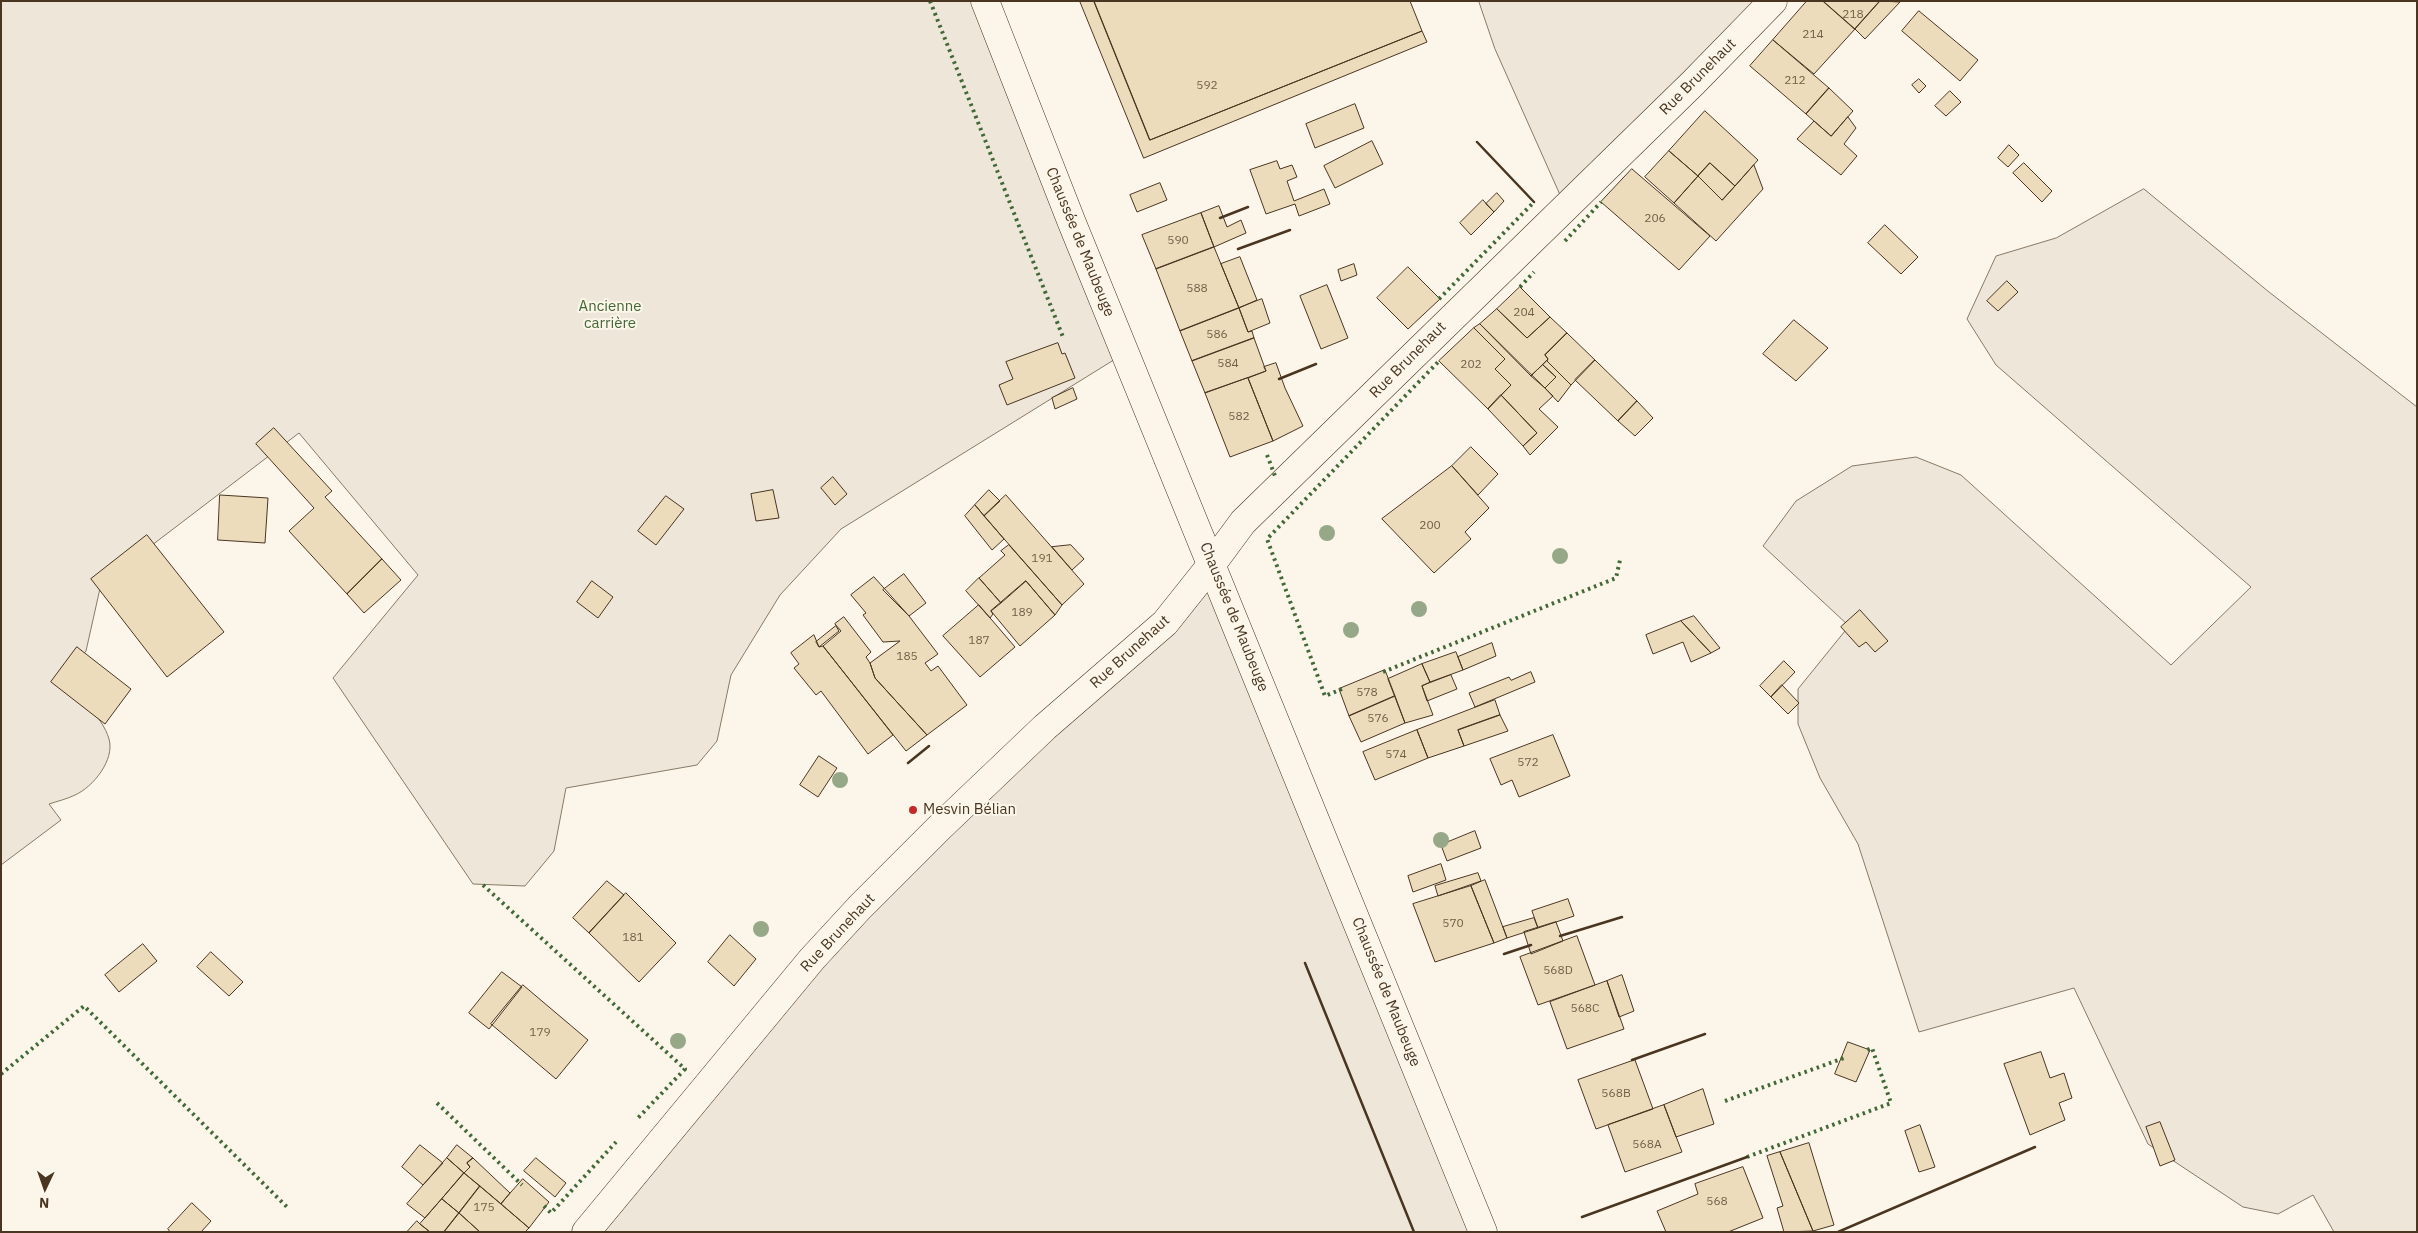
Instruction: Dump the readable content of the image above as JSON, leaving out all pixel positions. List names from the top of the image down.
{
  "streets": {
    "street": ["Rue Brunehaut", "Chaussée de Maubeuge"]
  },
  "crossings": [
    ["Rue Brunehaut", "Chaussée de Maubeuge"]
  ],
  "parks": ["Ancienne carrière"],
  "places": ["Mesvin Bélian"],
  "house_numbers": [
    "218",
    "214",
    "212",
    "592",
    "206",
    "590",
    "588",
    "204",
    "586",
    "584",
    "202",
    "582",
    "200",
    "191",
    "189",
    "187",
    "185",
    "578",
    "576",
    "574",
    "572",
    "570",
    "181",
    "568D",
    "568C",
    "179",
    "568B",
    "568A",
    "568",
    "175"
  ],
  "north": "bottom"
}
